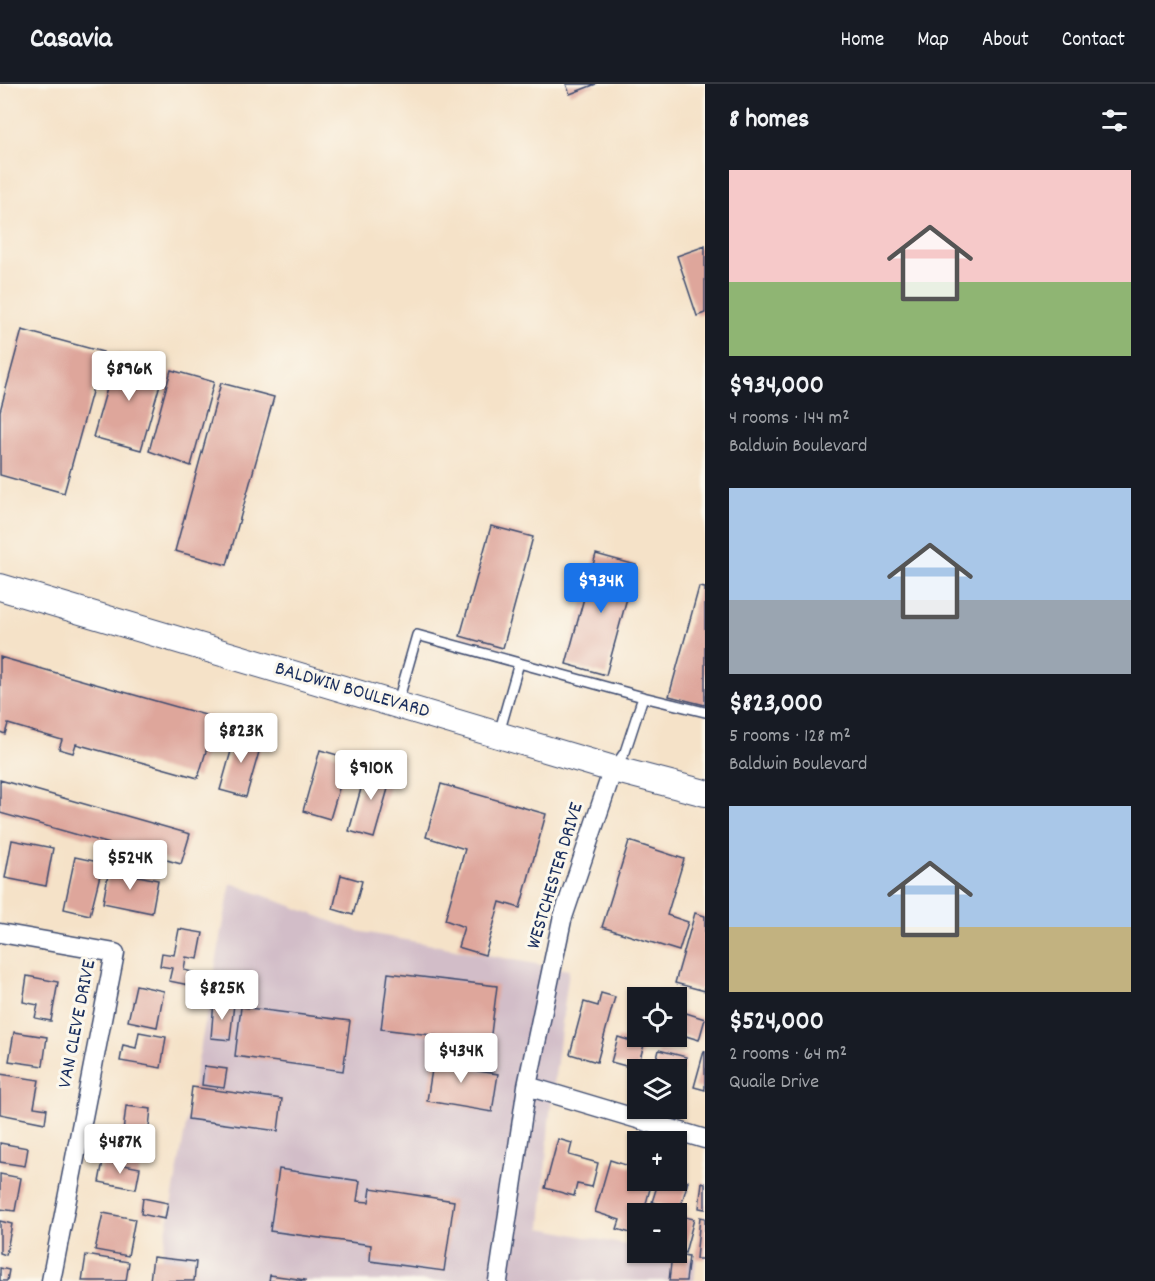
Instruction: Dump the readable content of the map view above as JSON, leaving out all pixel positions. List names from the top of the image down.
{
  "streets": {
    "main road": ["BALDWIN BOULEVARD"],
    "street": ["WESTCHESTER DRIVE", "VAN CLEVE DRIVE"]
  },
  "crossings": [
    ["BALDWIN BOULEVARD", "WESTCHESTER DRIVE"]
  ],
  "page": {
    "header": "Casavia",
    "nav": [
      "Home",
      "Map",
      "About",
      "Contact"
    ],
    "heading": "8 homes",
    "list": [
      {
        "name": "$934,000",
        "note": "4 rooms · 144 m² · Baldwin Boulevard"
      },
      {
        "name": "$823,000",
        "note": "5 rooms · 128 m² · Baldwin Boulevard"
      },
      {
        "name": "$524,000",
        "note": "2 rooms · 64 m² · Quaile Drive"
      }
    ],
    "price": [
      "$896K",
      "$934K",
      "$823K",
      "$910K",
      "$524K",
      "$825K",
      "$434K",
      "$487K"
    ],
    "map_buttons": ["+", "−"]
  }
}
